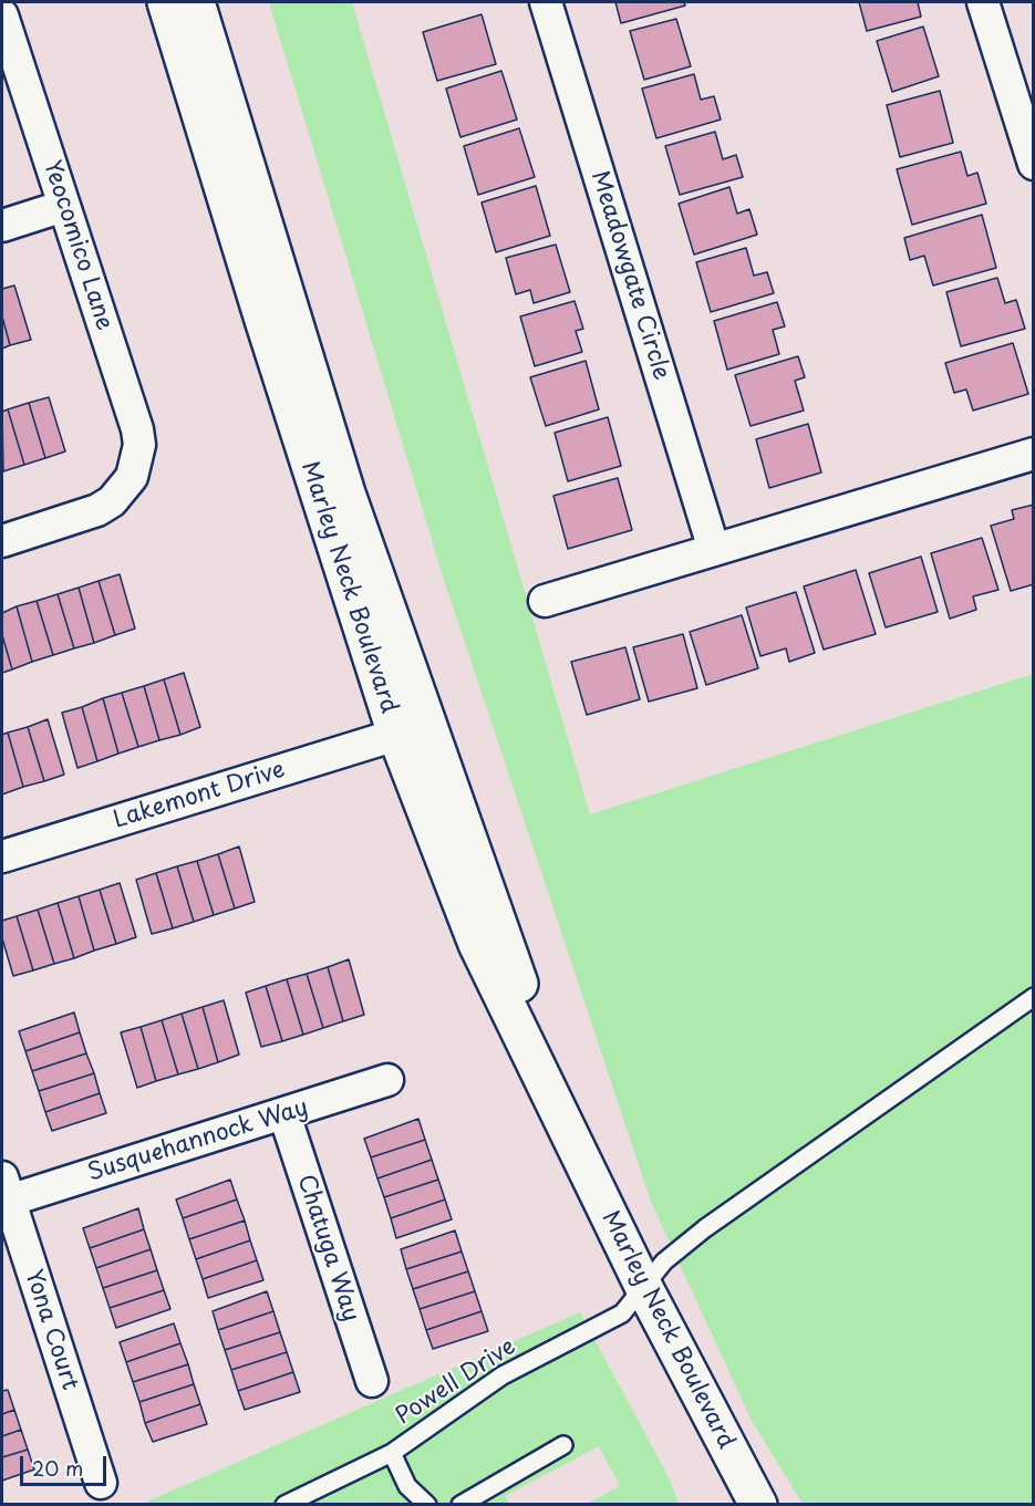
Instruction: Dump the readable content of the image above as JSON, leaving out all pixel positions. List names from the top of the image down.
{
  "streets": {
    "main road": ["Marley Neck Boulevard"],
    "street": [
      "Yeocomico Lane",
      "Meadowgate Circle",
      "Lakemont Drive",
      "Susquehannock Way",
      "Chatuga Way",
      "Yona Court"
    ],
    "lane": ["Powell Drive"]
  },
  "crossings": [
    ["Marley Neck Boulevard", "Lakemont Drive"],
    ["Marley Neck Boulevard", "Powell Drive"],
    ["Susquehannock Way", "Chatuga Way"],
    ["Susquehannock Way", "Yona Court"]
  ],
  "scale_bar": "20 m"
}
